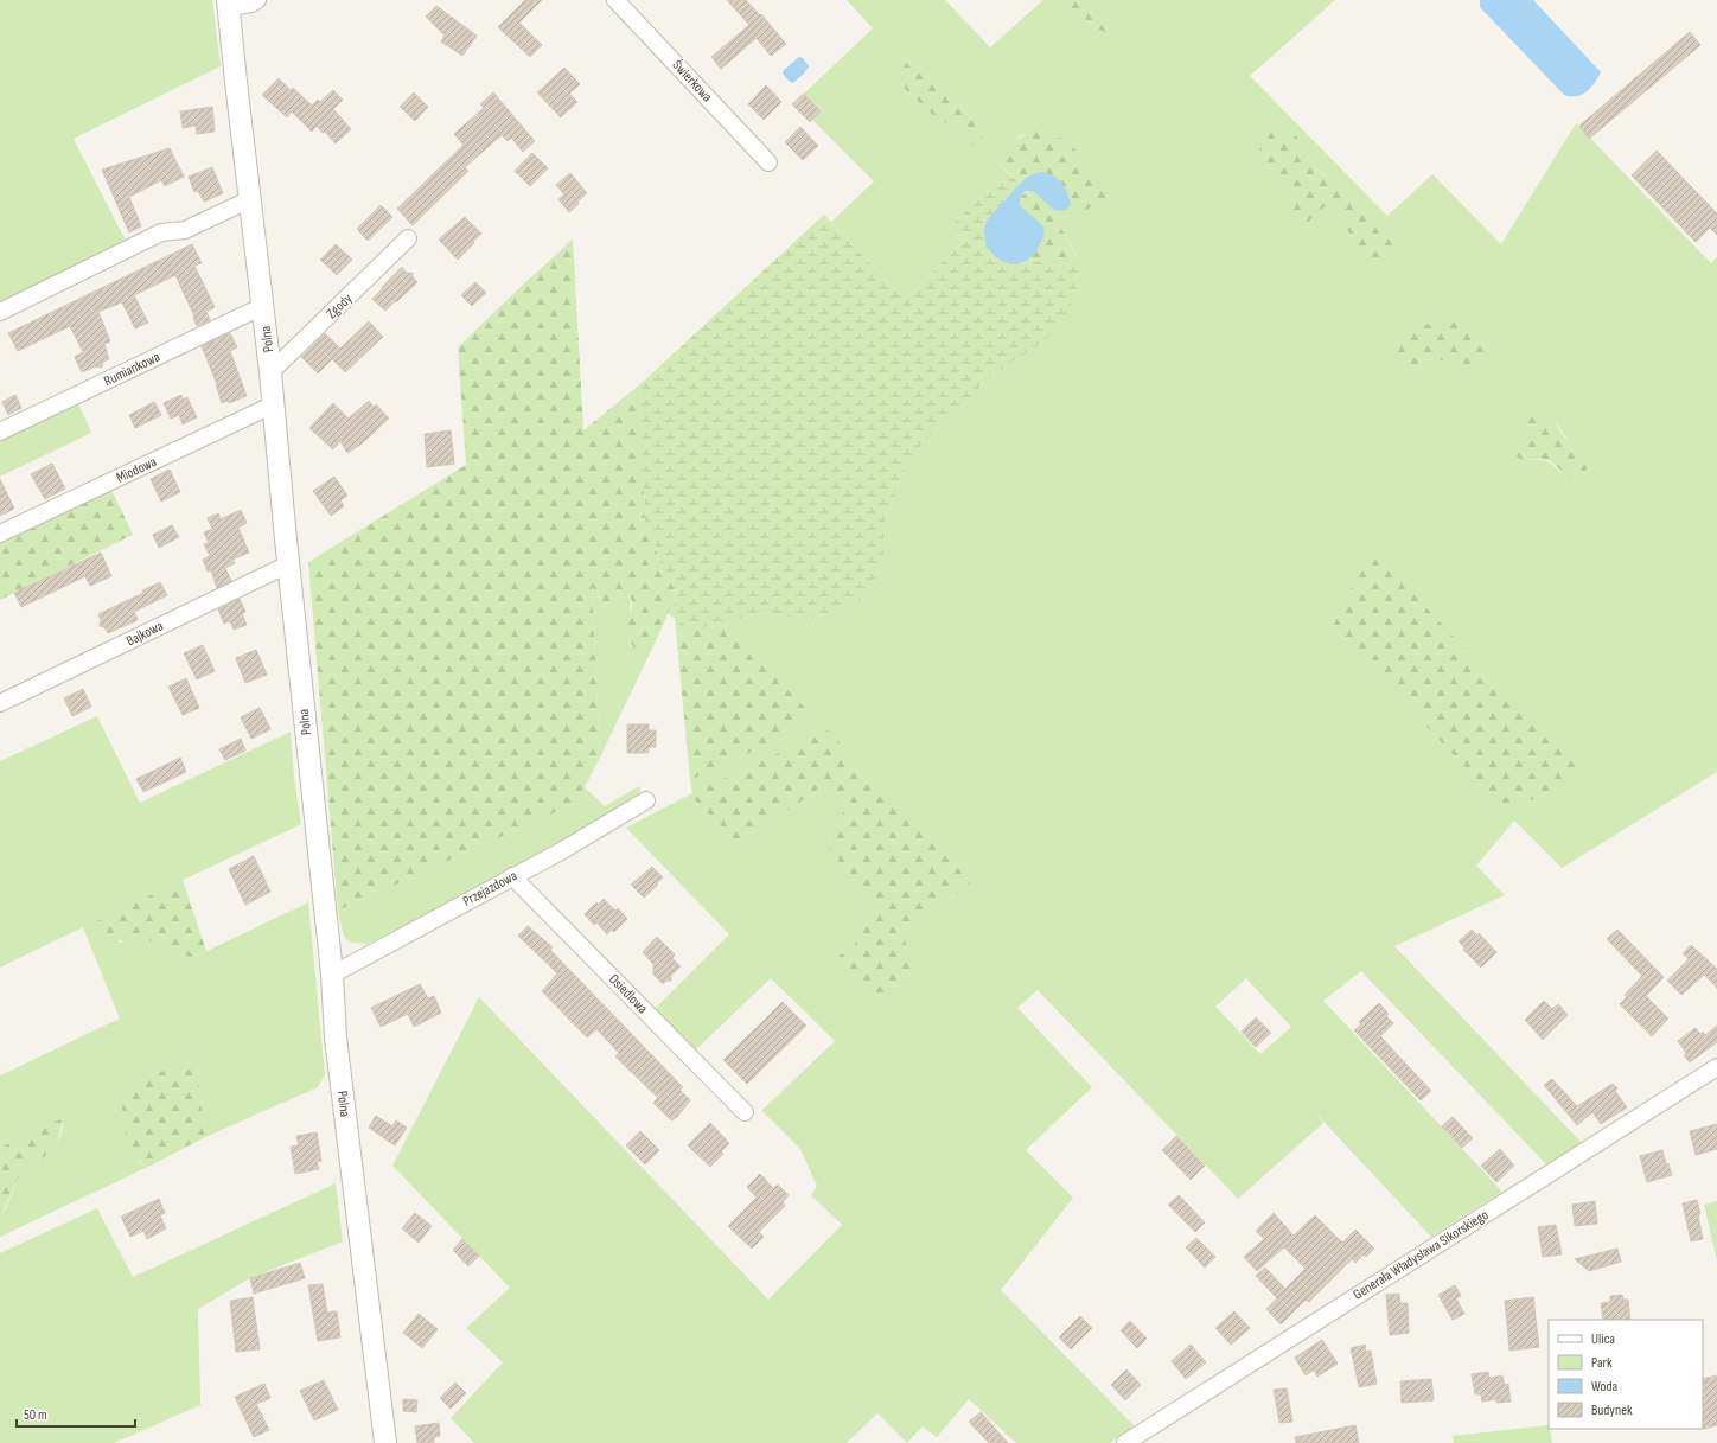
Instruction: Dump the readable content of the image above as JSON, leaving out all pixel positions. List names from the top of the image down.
{
  "streets": {
    "street": [
      "Świerkowa",
      "Zgody",
      "Polna",
      "Rumiankowa",
      "Miodowa",
      "Bajkowa",
      "Przejazdowa",
      "Osiedlowa",
      "Generała Władysława Sikorskiego"
    ]
  },
  "crossings": [
    ["Zgody", "Polna"],
    ["Polna", "Rumiankowa"],
    ["Polna", "Miodowa"],
    ["Polna", "Bajkowa"],
    ["Polna", "Przejazdowa"],
    ["Przejazdowa", "Osiedlowa"]
  ],
  "legend": [
    "Ulica",
    "Park",
    "Woda",
    "Budynek"
  ],
  "scale_bar": "50 m"
}
